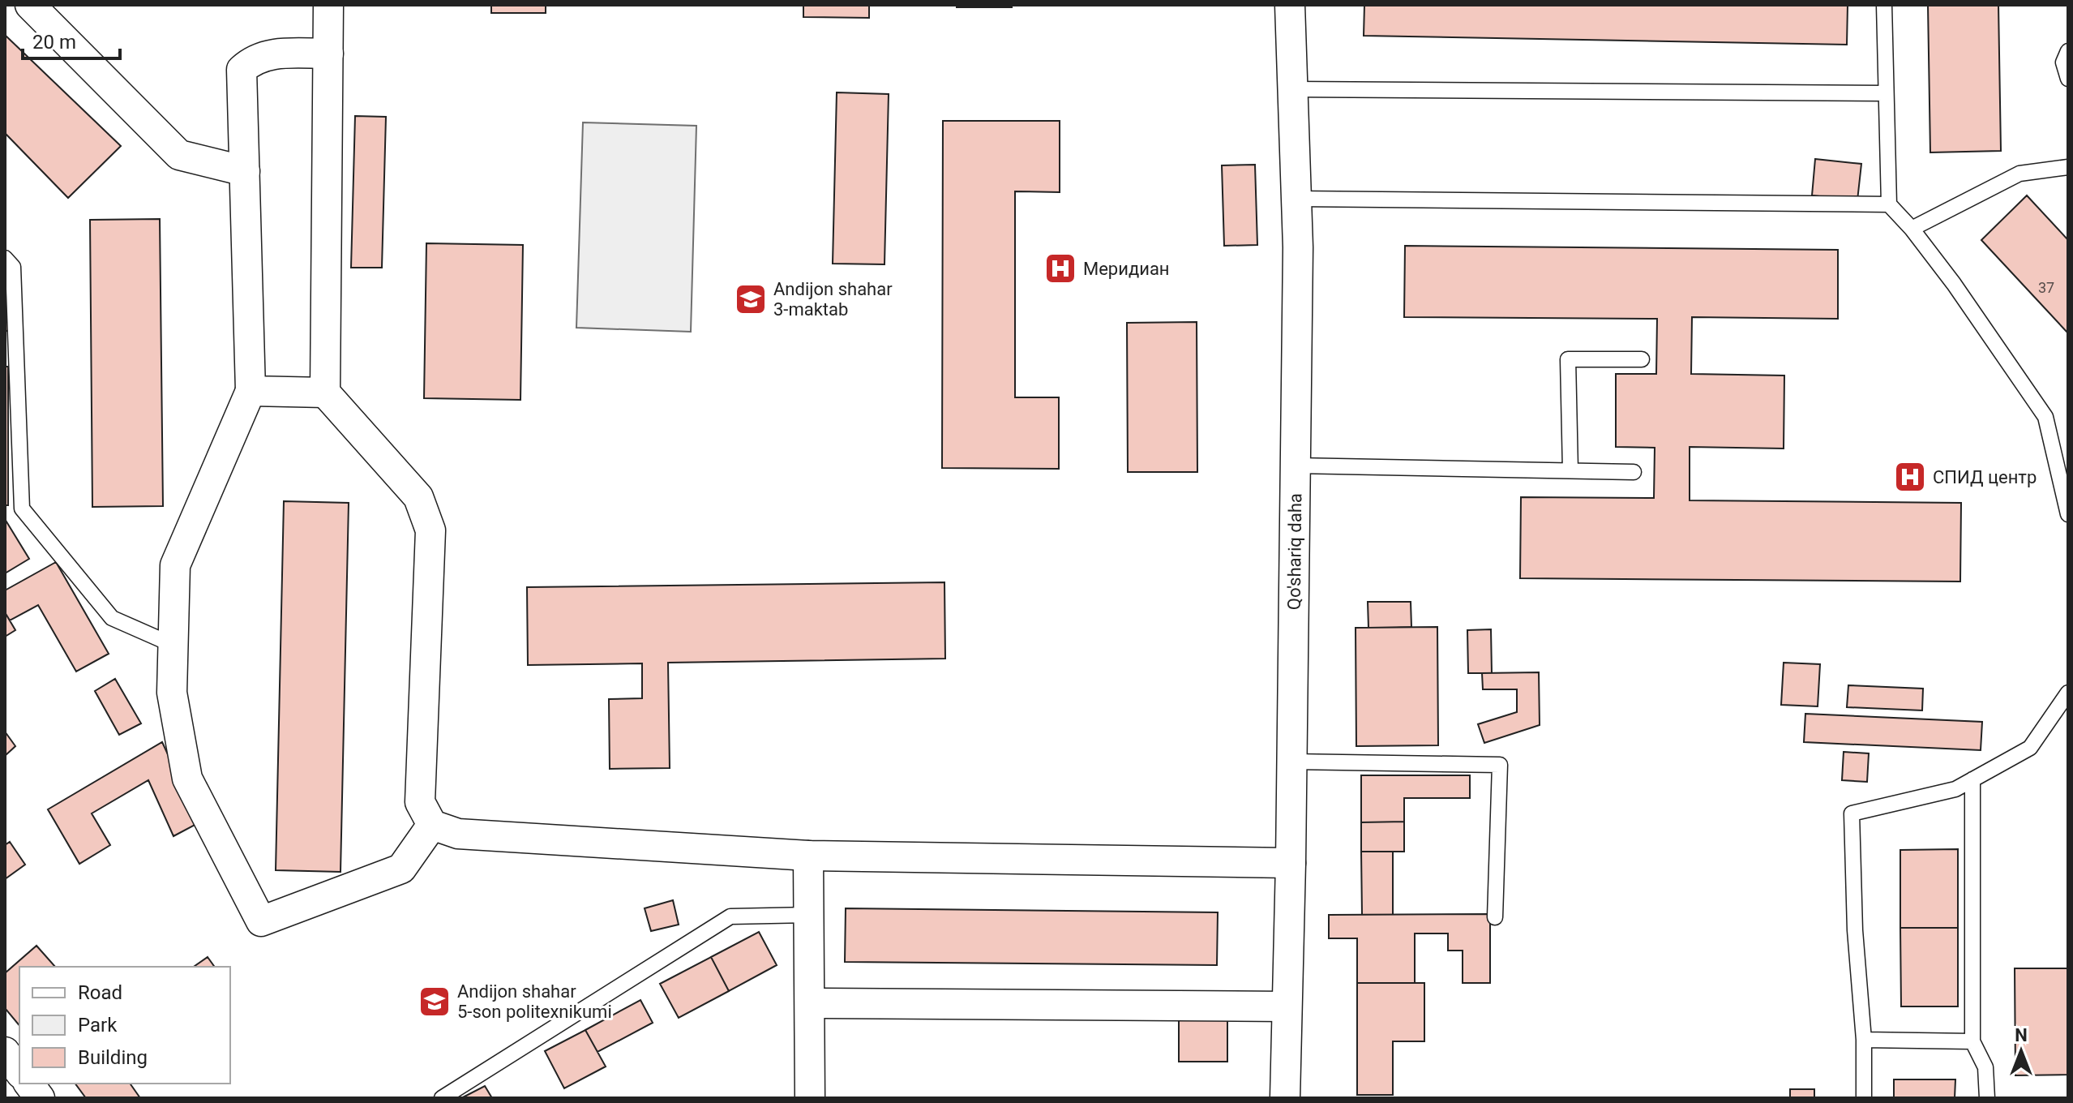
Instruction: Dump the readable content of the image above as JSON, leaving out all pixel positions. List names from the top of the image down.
{
  "streets": {
    "street": ["Qo'shariq daha"]
  },
  "places": {
    "hospital": ["Меридиан", "СПИД центр"],
    "school or university": ["Andijon shahar 3-maktab", "Andijon shahar 5-son politexnikumi"]
  },
  "house_numbers": ["37"],
  "legend": ["Road", "Park", "Building"],
  "scale_bar": "20 m",
  "north": "top"
}
